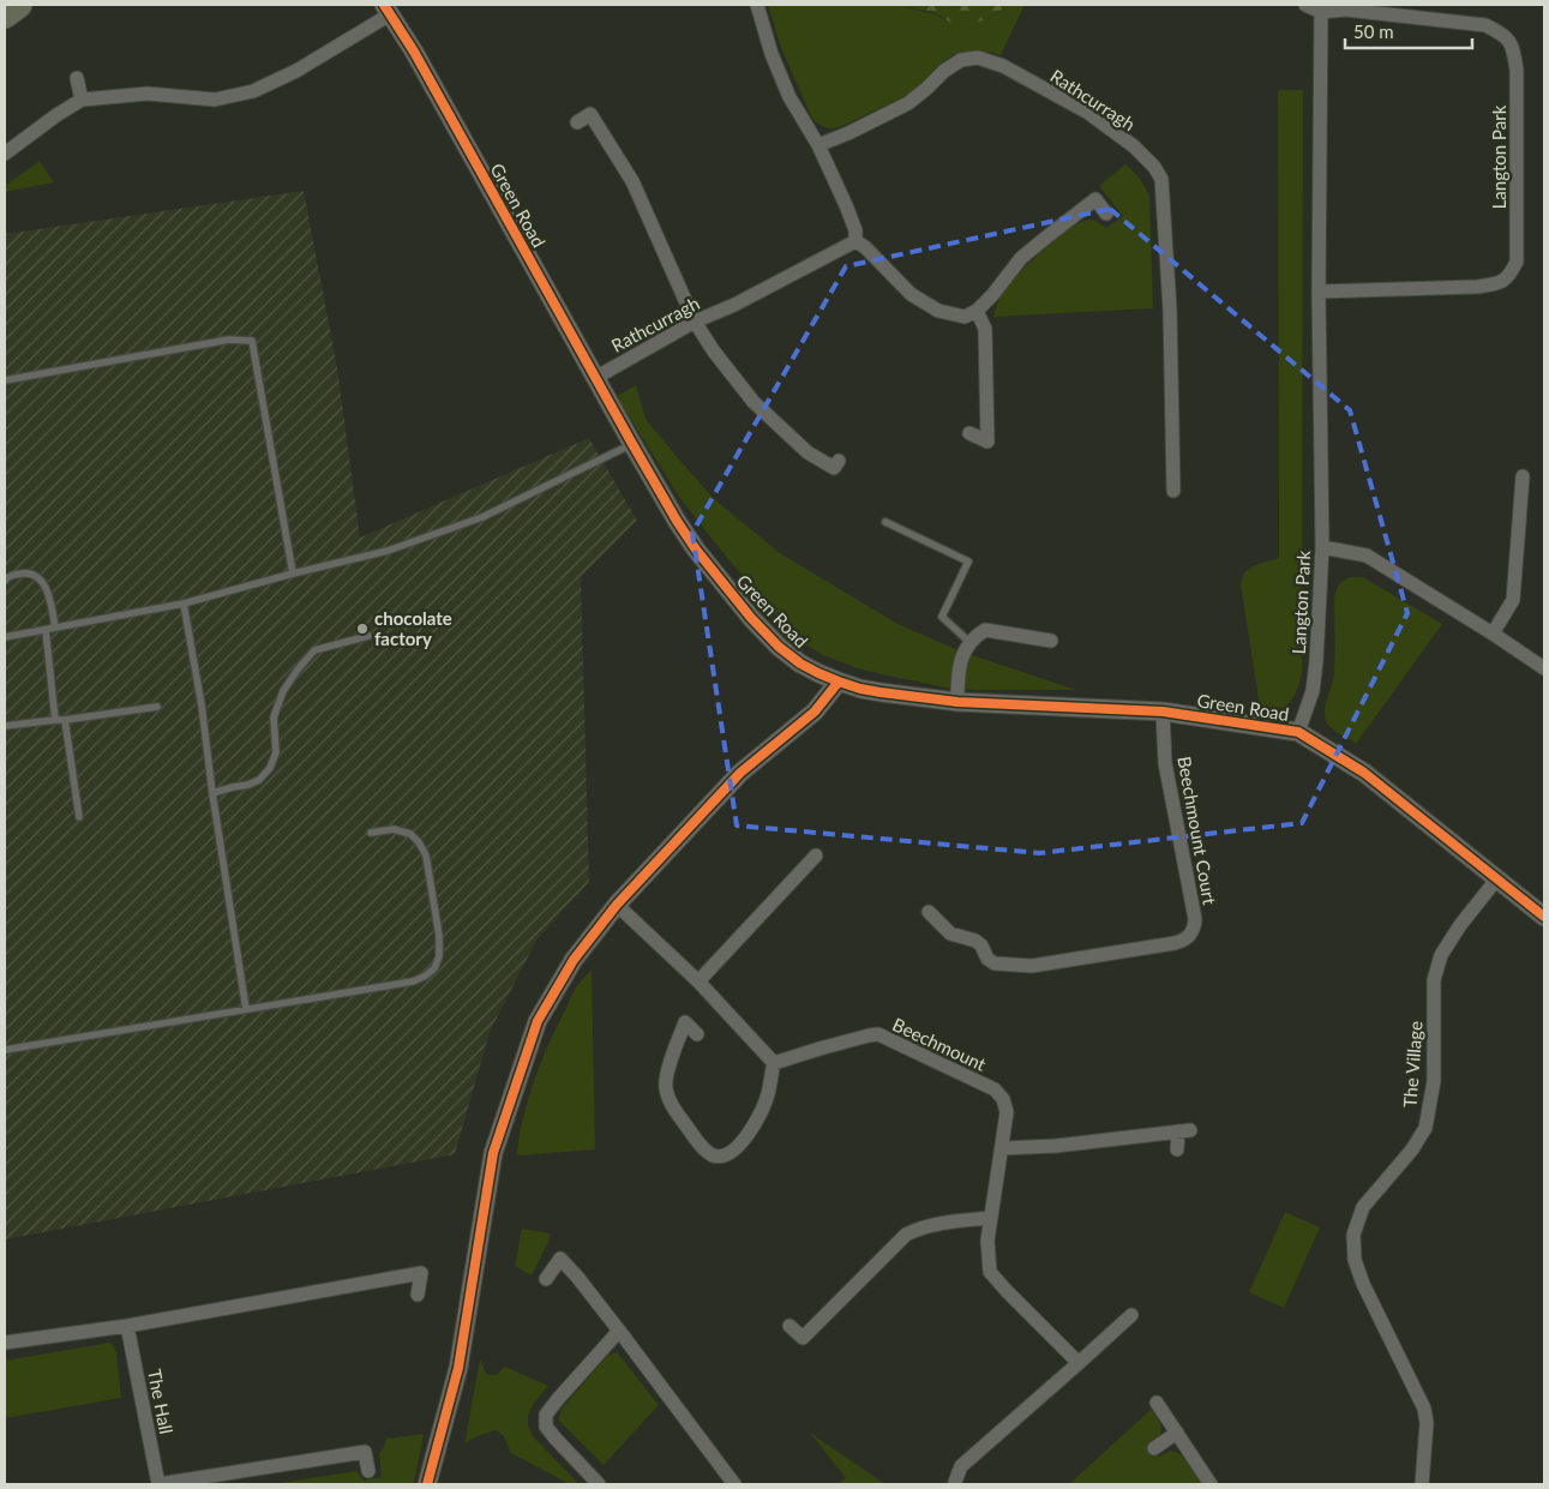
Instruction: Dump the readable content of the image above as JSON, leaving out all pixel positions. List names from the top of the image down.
{
  "streets": {
    "street": [
      "Rathcurragh",
      "Langton Park",
      "Green Road",
      "Beechmount Court",
      "Beechmount",
      "The Village",
      "The Hall"
    ]
  },
  "crossings": [
    ["Rathcurragh", "Green Road"],
    ["Langton Park", "Green Road"],
    ["Green Road", "Beechmount Court"],
    ["Green Road", "The Village"]
  ],
  "places": ["chocolate factory"],
  "scale_bar": "50 m"
}
